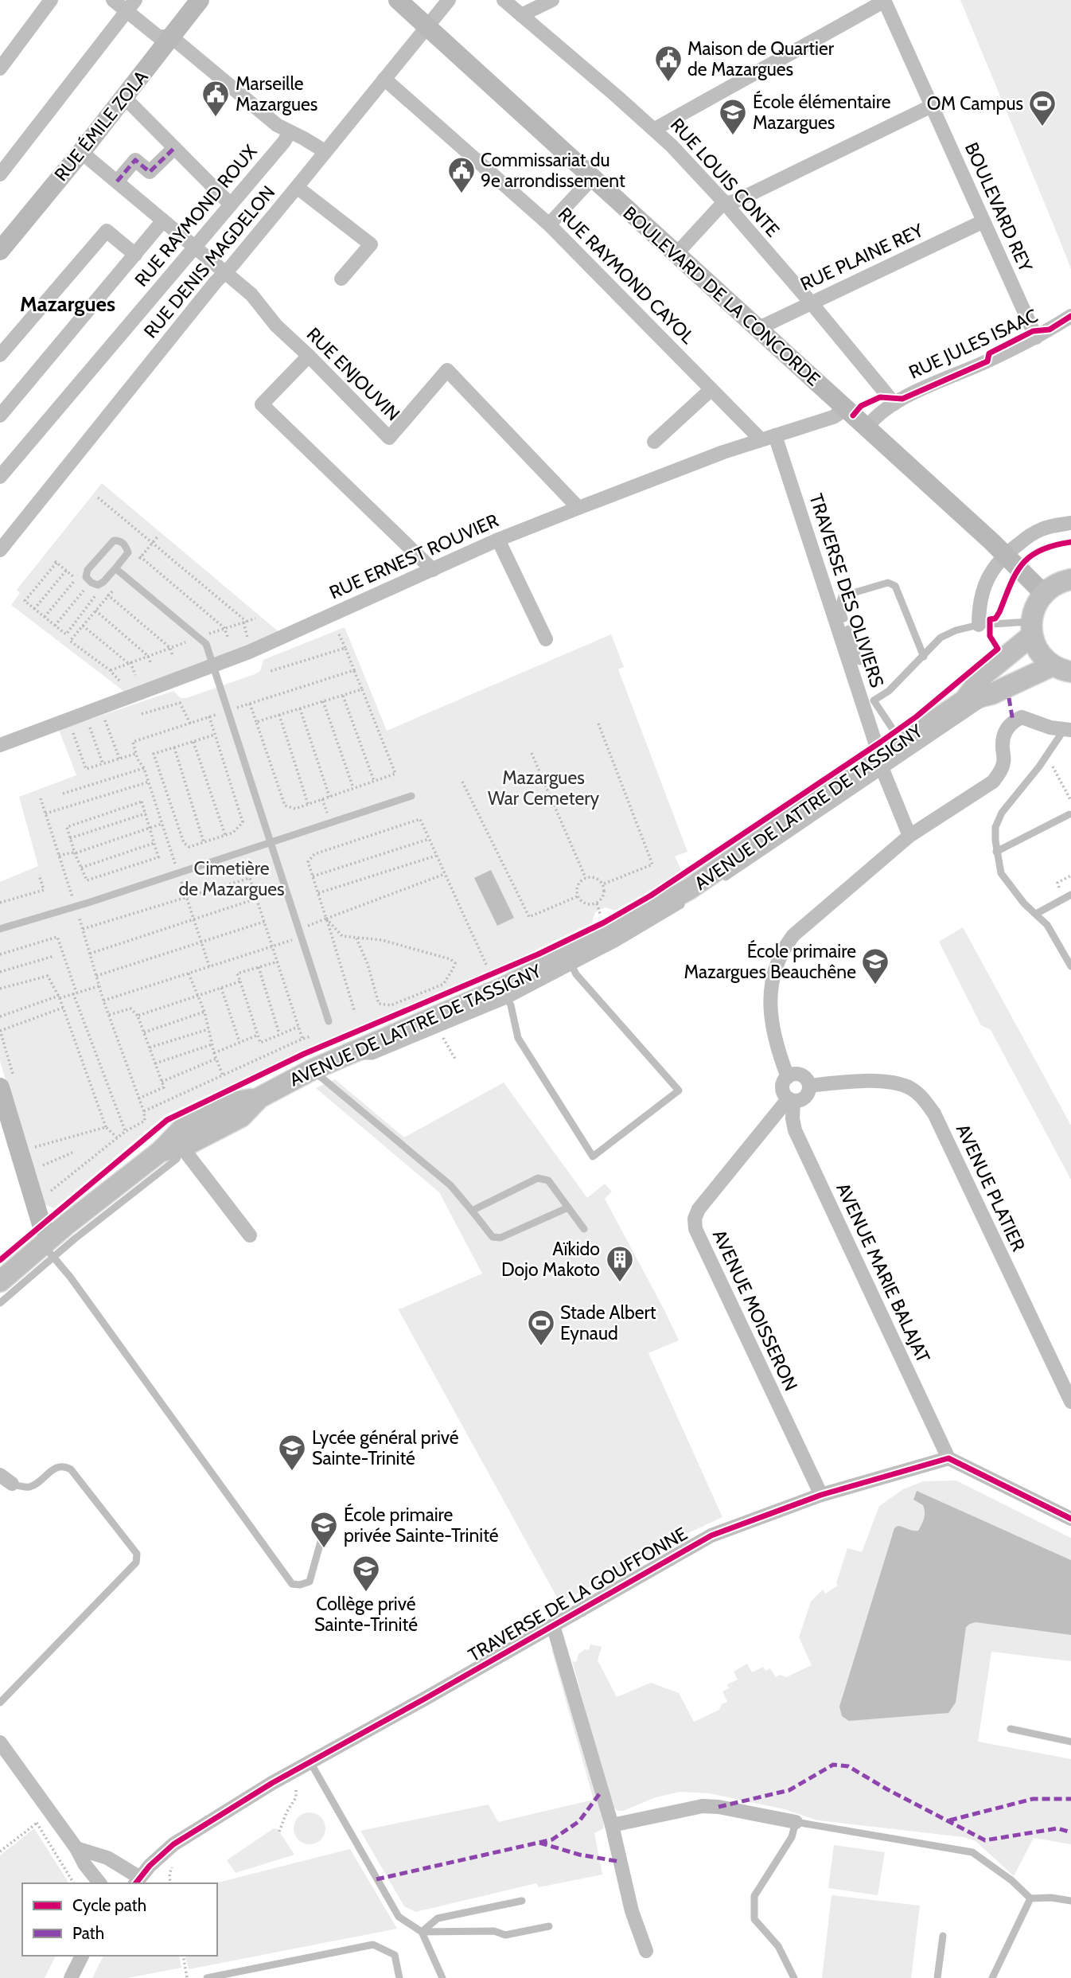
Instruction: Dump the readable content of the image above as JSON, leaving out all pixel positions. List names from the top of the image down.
{
  "streets": {
    "main road": ["AVENUE DE LATTRE DE TASSIGNY"],
    "street": [
      "RUE ÉMILE ZOLA",
      "RUE LOUIS CONTE",
      "BOULEVARD REY",
      "RUE RAYMOND ROUX",
      "RUE PLAINE REY",
      "RUE DENIS MAGDELON",
      "RUE RAYMOND CAYOL",
      "BOULEVARD DE LA CONCORDE",
      "RUE JULES ISAAC",
      "RUE ENJOUVIN",
      "RUE ERNEST ROUVIER",
      "TRAVERSE DES OLIVIERS",
      "AVENUE PLATIER",
      "AVENUE MARIE BALAJAT",
      "AVENUE MOISSERON",
      "TRAVERSE DE LA GOUFFONNE"
    ]
  },
  "crossings": [
    ["RUE ÉMILE ZOLA", "RUE ENJOUVIN"],
    ["RUE LOUIS CONTE", "RUE PLAINE REY"],
    ["RUE LOUIS CONTE", "RUE JULES ISAAC"],
    ["BOULEVARD REY", "RUE PLAINE REY"],
    ["BOULEVARD REY", "RUE JULES ISAAC"],
    ["RUE RAYMOND ROUX", "RUE ENJOUVIN"],
    ["RUE PLAINE REY", "BOULEVARD DE LA CONCORDE"],
    ["RUE DENIS MAGDELON", "RUE RAYMOND CAYOL"],
    ["RUE DENIS MAGDELON", "BOULEVARD DE LA CONCORDE"],
    ["RUE DENIS MAGDELON", "RUE ENJOUVIN"],
    ["RUE RAYMOND CAYOL", "RUE ERNEST ROUVIER"],
    ["BOULEVARD DE LA CONCORDE", "RUE JULES ISAAC"],
    ["BOULEVARD DE LA CONCORDE", "RUE ERNEST ROUVIER"],
    ["RUE ENJOUVIN", "RUE ERNEST ROUVIER"],
    ["RUE ERNEST ROUVIER", "TRAVERSE DES OLIVIERS"],
    ["TRAVERSE DES OLIVIERS", "AVENUE DE LATTRE DE TASSIGNY"],
    ["AVENUE PLATIER", "AVENUE MARIE BALAJAT"],
    ["AVENUE PLATIER", "AVENUE MOISSERON"],
    ["AVENUE MARIE BALAJAT", "AVENUE MOISSERON"],
    ["AVENUE MARIE BALAJAT", "TRAVERSE DE LA GOUFFONNE"],
    ["AVENUE MOISSERON", "TRAVERSE DE LA GOUFFONNE"]
  ],
  "districts": ["Mazargues"],
  "parks": ["Mazargues War Cemetery", "Cimetière de Mazargues"],
  "places": {
    "public building": ["Maison de Quartier de Mazargues", "Marseille Mazargues", "Commissariat du 9e arrondissement"],
    "sports": ["OM Campus", "Stade Albert Eynaud"],
    "school or university": [
      "École élémentaire Mazargues",
      "École primaire Mazargues Beauchêne",
      "Lycée général privé Sainte-Trinité",
      "École primaire privée Sainte-Trinité",
      "Collège privé Sainte-Trinité"
    ],
    "building": ["Aïkido Dojo Makoto"]
  },
  "legend": ["Cycle path", "Path"]
}
